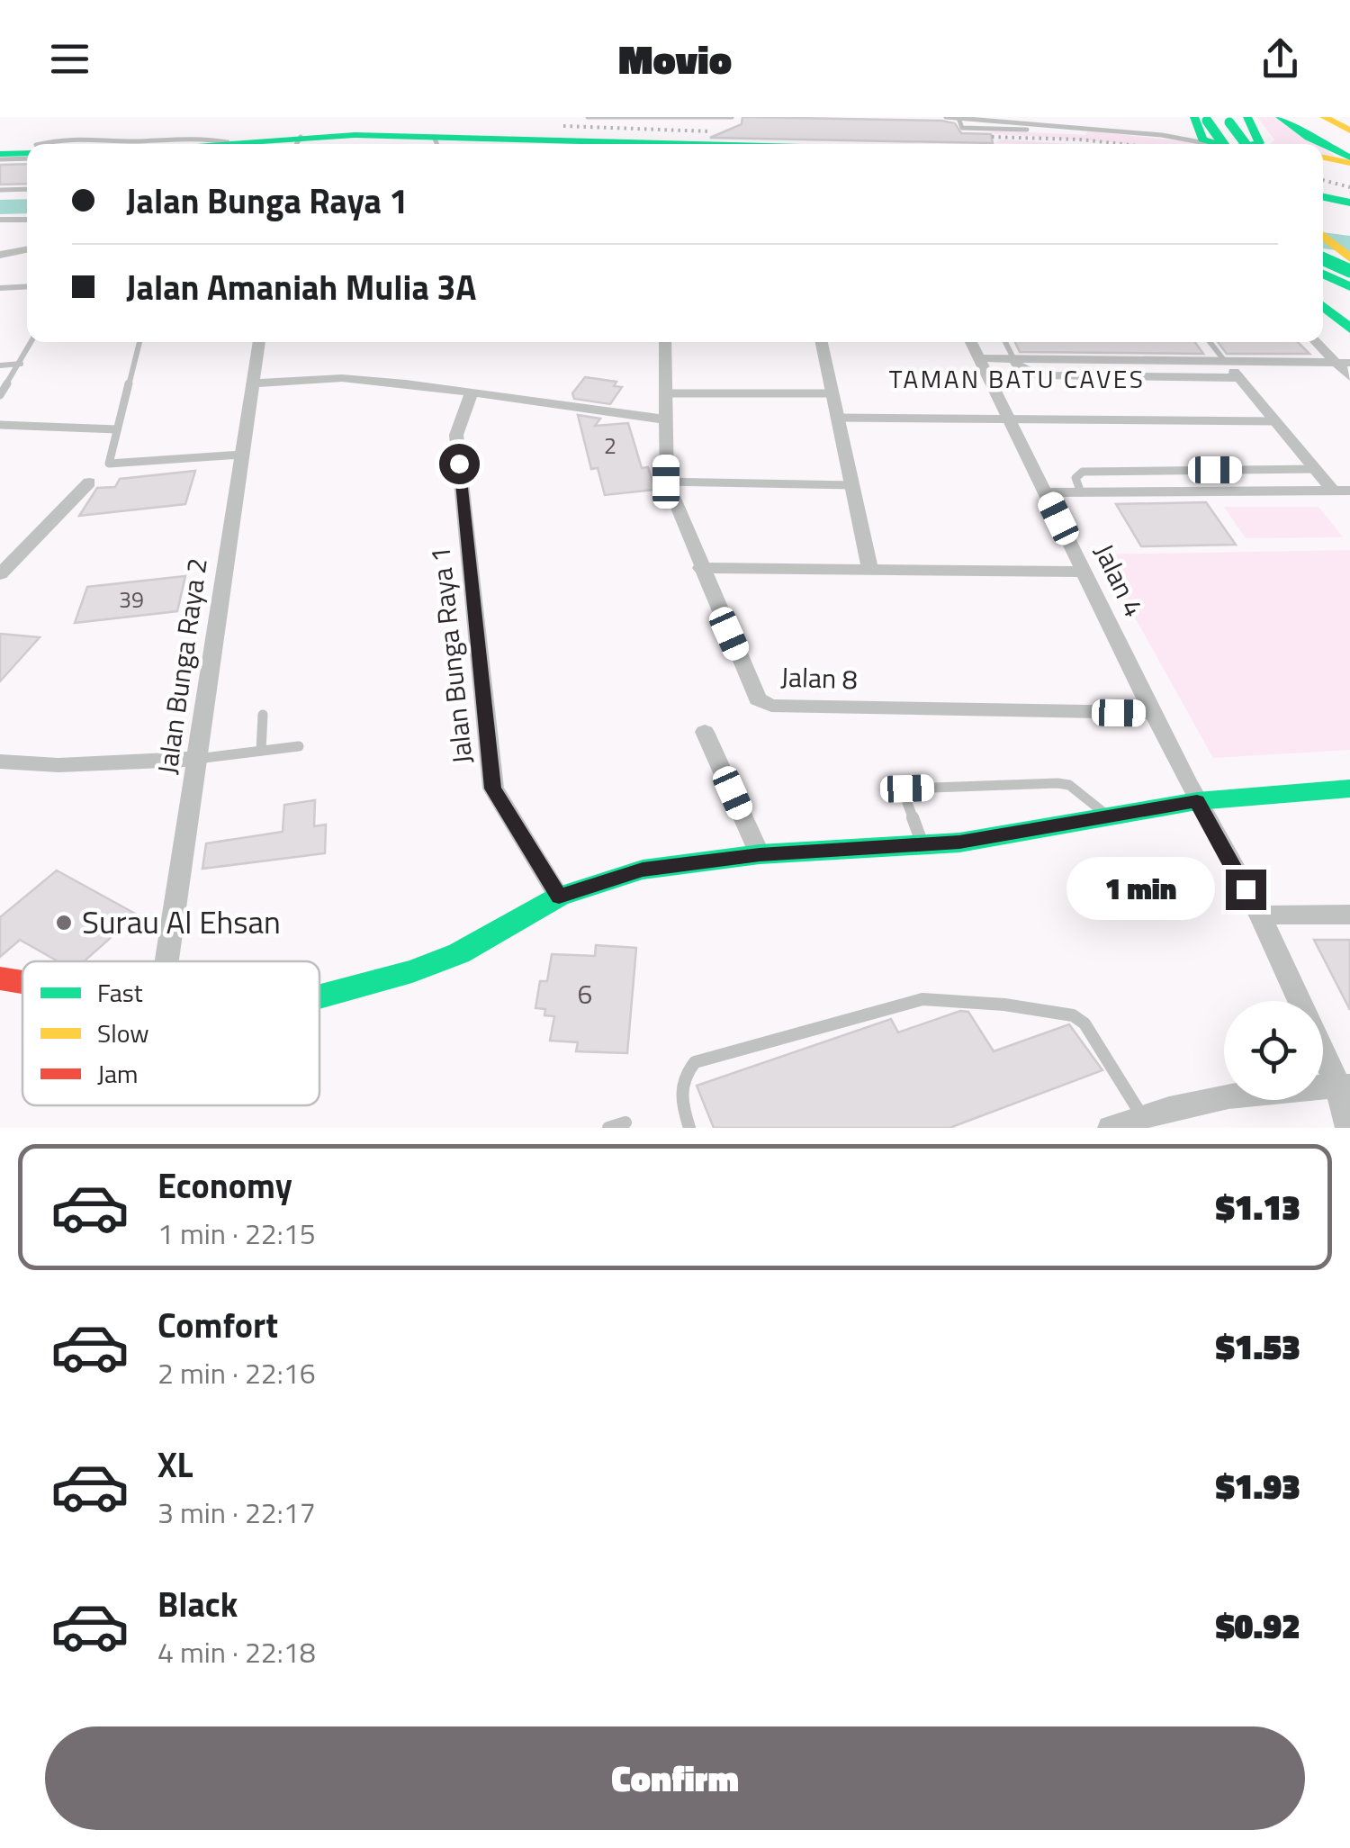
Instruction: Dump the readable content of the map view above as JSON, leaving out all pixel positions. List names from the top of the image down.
{
  "streets": {
    "street": [
      "Jalan 4",
      "Jalan Bunga Raya 1",
      "Jalan Bunga Raya 2",
      "Jalan 8"
    ]
  },
  "crossings": [
    ["Jalan 4", "Jalan 8"]
  ],
  "districts": ["TAMAN BATU CAVES"],
  "places": ["Surau Al Ehsan"],
  "house_numbers": ["2", "39", "6"],
  "legend": ["Fast", "Slow", "Jam"],
  "page": {
    "header": "Movio",
    "banner": ["Jalan Bunga Raya 1", "Jalan Amaniah Mulia 3A"],
    "bubble": "1 min",
    "list": [
      {
        "name": "Economy",
        "note": "1 min · 22:15",
        "value": "$1.13"
      },
      {
        "name": "Comfort",
        "note": "2 min · 22:16",
        "value": "$1.53"
      },
      {
        "name": "XL",
        "note": "3 min · 22:17",
        "value": "$1.93"
      },
      {
        "name": "Black",
        "note": "4 min · 22:18",
        "value": "$0.92"
      }
    ],
    "buttons": "Confirm"
  }
}
